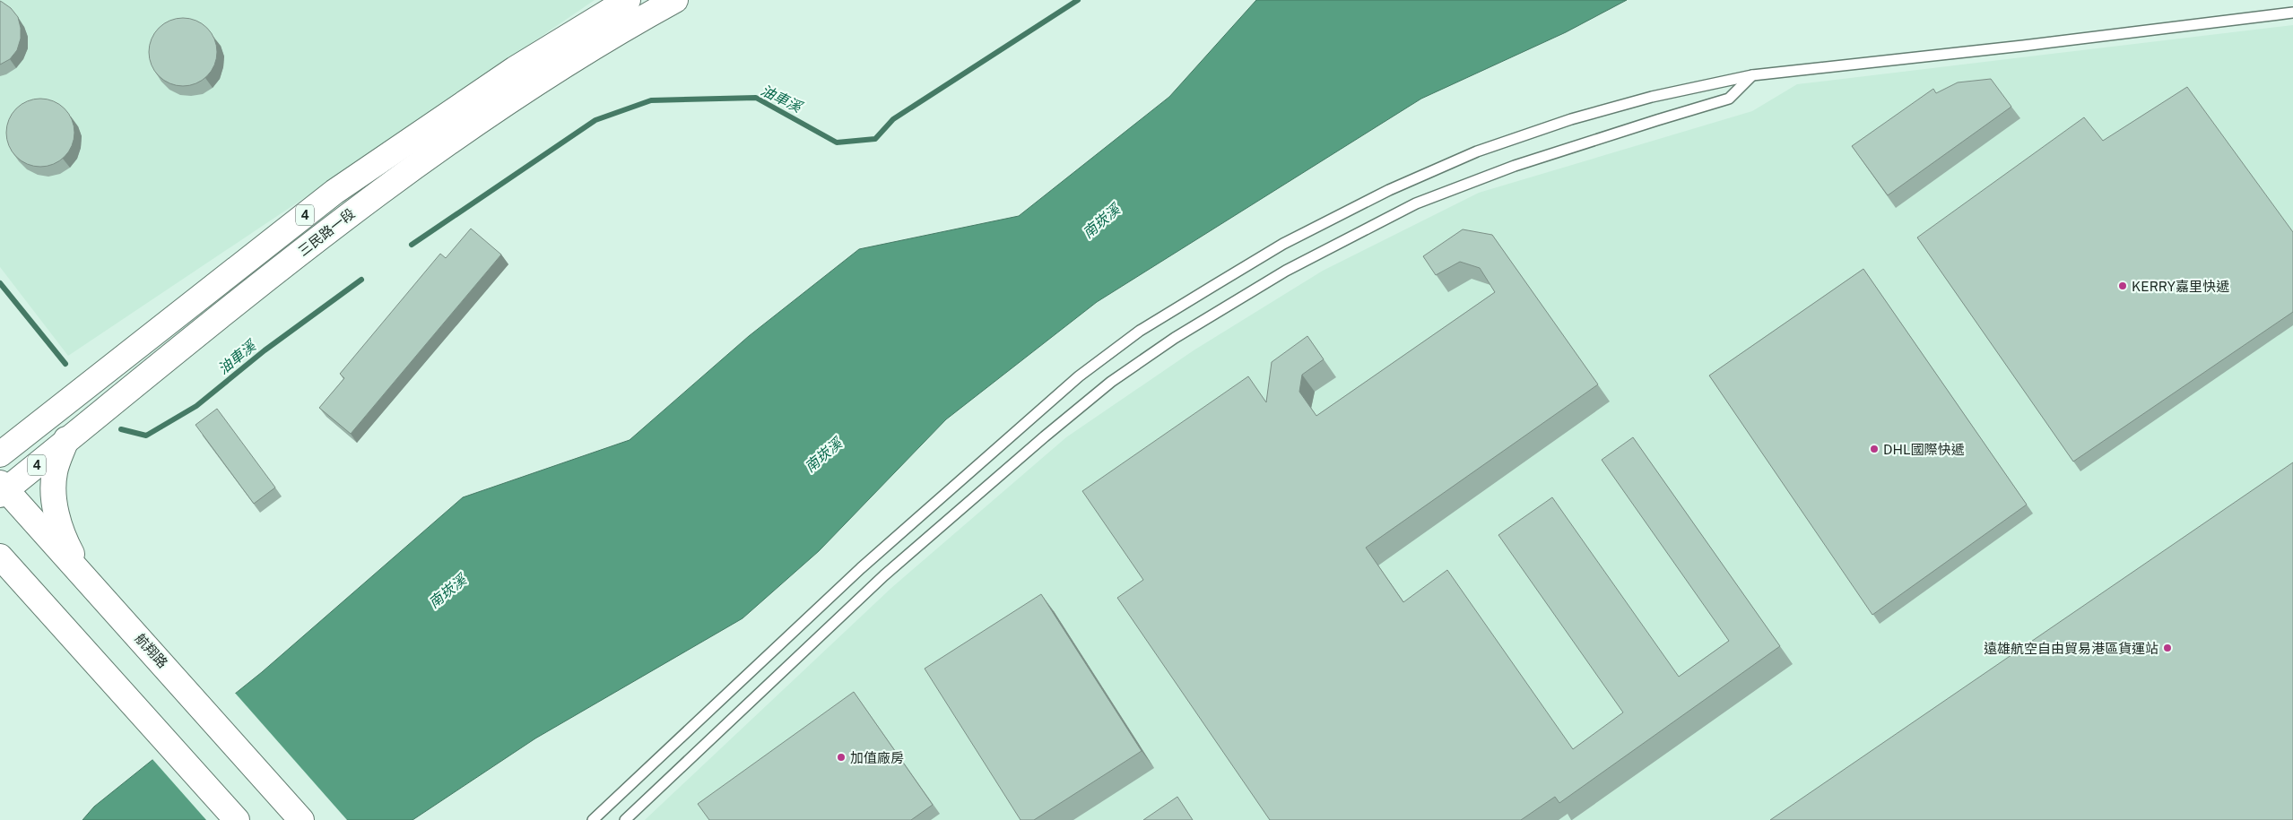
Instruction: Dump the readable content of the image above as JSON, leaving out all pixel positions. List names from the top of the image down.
{
  "streets": {
    "main road": ["4", "三民路一段", "航翔路"]
  },
  "crossings": [
    ["三民路一段", "航翔路"]
  ],
  "water": ["油車溪", "南崁溪"],
  "places": [
    "KERRY嘉里快遞",
    "DHL國際快遞",
    "遠雄航空自由貿易港區貨運站",
    "加值廠房"
  ]
}
